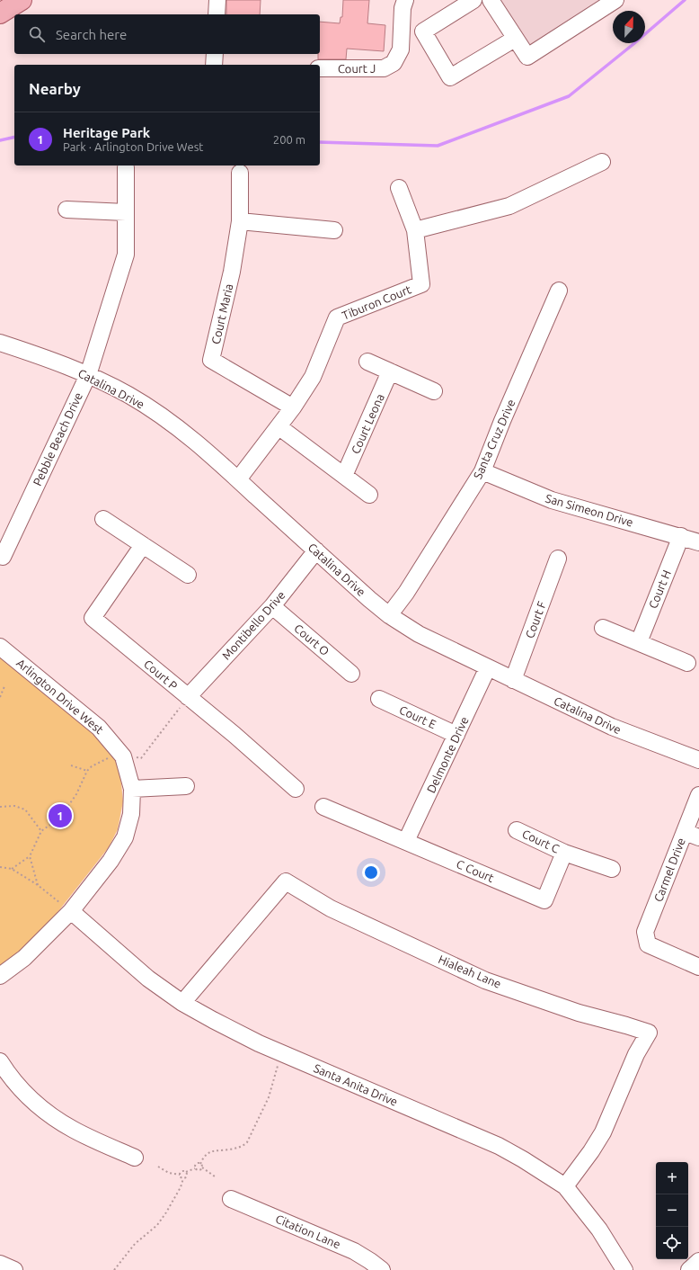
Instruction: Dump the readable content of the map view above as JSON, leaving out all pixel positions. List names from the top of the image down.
{
  "streets": {
    "street": [
      "Court J",
      "Tiburon Court",
      "Court Maria",
      "Catalina Drive",
      "Court Leona",
      "Pebble Beach Drive",
      "Santa Cruz Drive",
      "San Simeon Drive",
      "Court H",
      "Court F",
      "Montibello Drive",
      "Court O",
      "Court P",
      "Arlington Drive West",
      "Court E",
      "Delmonte Drive",
      "Court C",
      "Carmel Drive",
      "C Court",
      "Hialeah Lane",
      "Santa Anita Drive",
      "Citation Lane"
    ]
  },
  "crossings": [
    ["Tiburon Court", "Court Maria"],
    ["Tiburon Court", "Catalina Drive"],
    ["Catalina Drive", "Pebble Beach Drive"],
    ["Catalina Drive", "Santa Cruz Drive"],
    ["Catalina Drive", "Court F"],
    ["Catalina Drive", "Montibello Drive"],
    ["Catalina Drive", "Delmonte Drive"],
    ["Santa Cruz Drive", "San Simeon Drive"],
    ["San Simeon Drive", "Court H"],
    ["Montibello Drive", "Court O"],
    ["Montibello Drive", "Court P"],
    ["Arlington Drive West", "Santa Anita Drive"],
    ["Court E", "Delmonte Drive"],
    ["Delmonte Drive", "C Court"],
    ["Court C", "C Court"],
    ["Hialeah Lane", "Santa Anita Drive"]
  ],
  "north": "top",
  "page": {
    "search": "Search here",
    "heading": "Nearby",
    "list": [
      {
        "mark": "1",
        "name": "Heritage Park",
        "note": "Park · Arlington Drive West",
        "value": "200 m"
      }
    ],
    "pins": "1",
    "map_buttons": ["+", "−"]
  }
}
